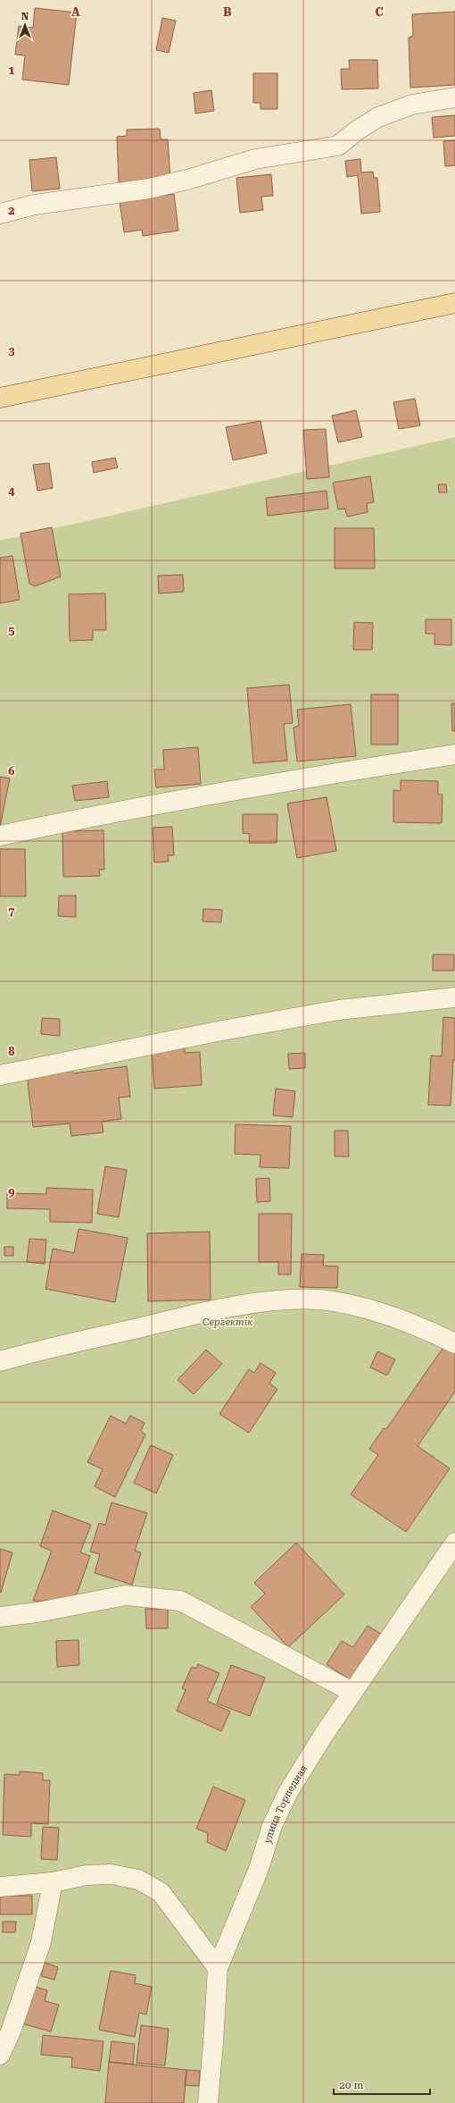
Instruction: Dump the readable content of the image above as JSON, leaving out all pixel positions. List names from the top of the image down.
{
  "streets": {
    "street": ["улица Торпедная"]
  },
  "parks": ["Сергектік"],
  "scale_bar": "20 m",
  "north": "top",
  "grid": {
    "columns": ["A", "B", "C"],
    "rows": [
      "1",
      "2",
      "3",
      "4",
      "5",
      "6",
      "7",
      "8",
      "9"
    ]
  }
}
